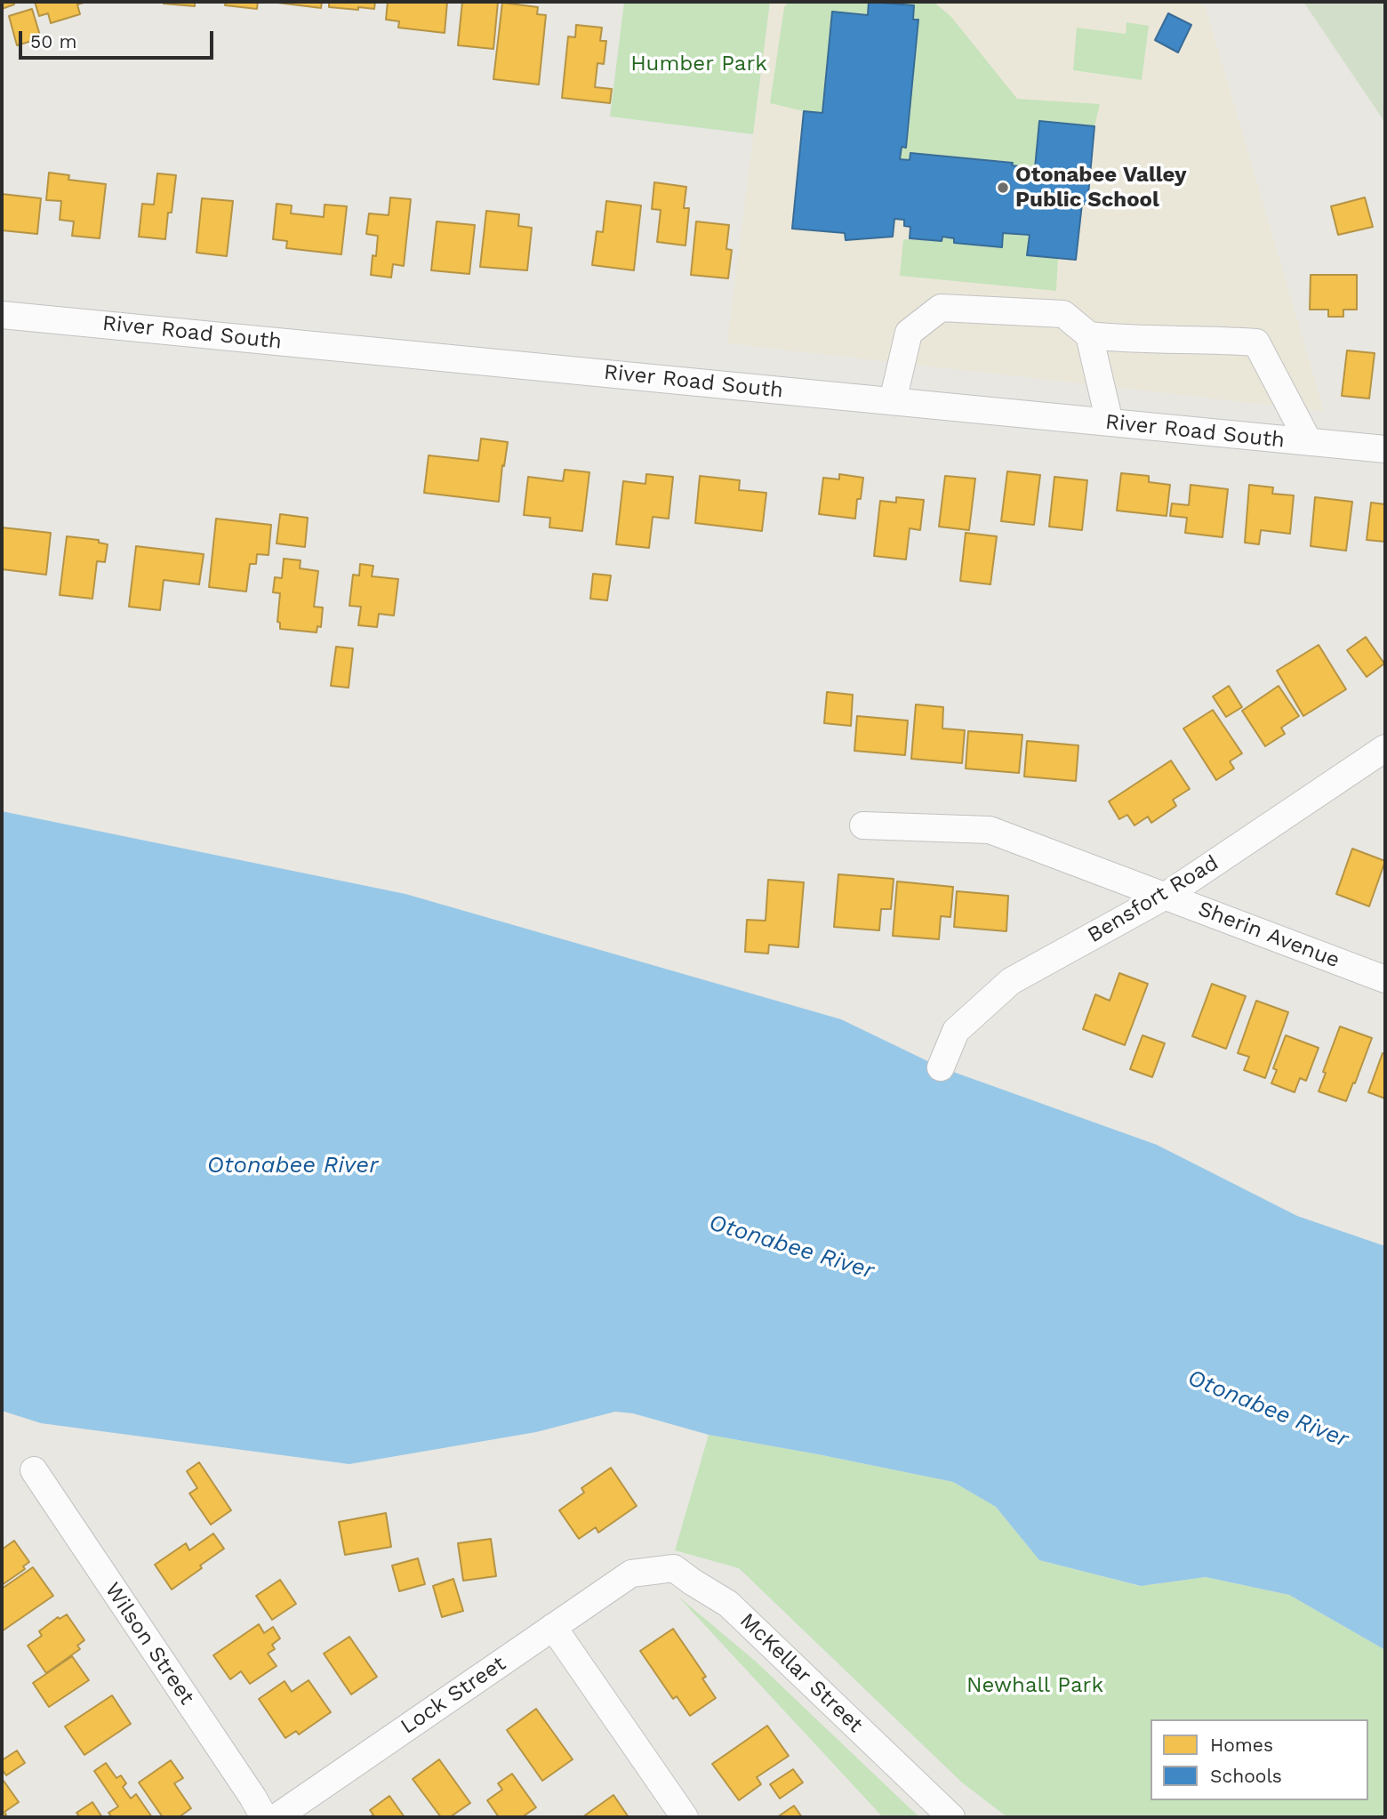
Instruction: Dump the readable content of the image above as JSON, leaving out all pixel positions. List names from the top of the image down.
{
  "streets": {
    "street": [
      "River Road South",
      "Bensfort Road",
      "Sherin Avenue",
      "Wilson Street",
      "McKellar Street",
      "Lock Street"
    ]
  },
  "crossings": [
    ["Bensfort Road", "Sherin Avenue"],
    ["McKellar Street", "Lock Street"]
  ],
  "water": ["Otonabee River"],
  "parks": ["Humber Park", "Newhall Park"],
  "places": ["Otonabee Valley Public School"],
  "legend": ["Homes", "Schools"],
  "scale_bar": "50 m"
}
